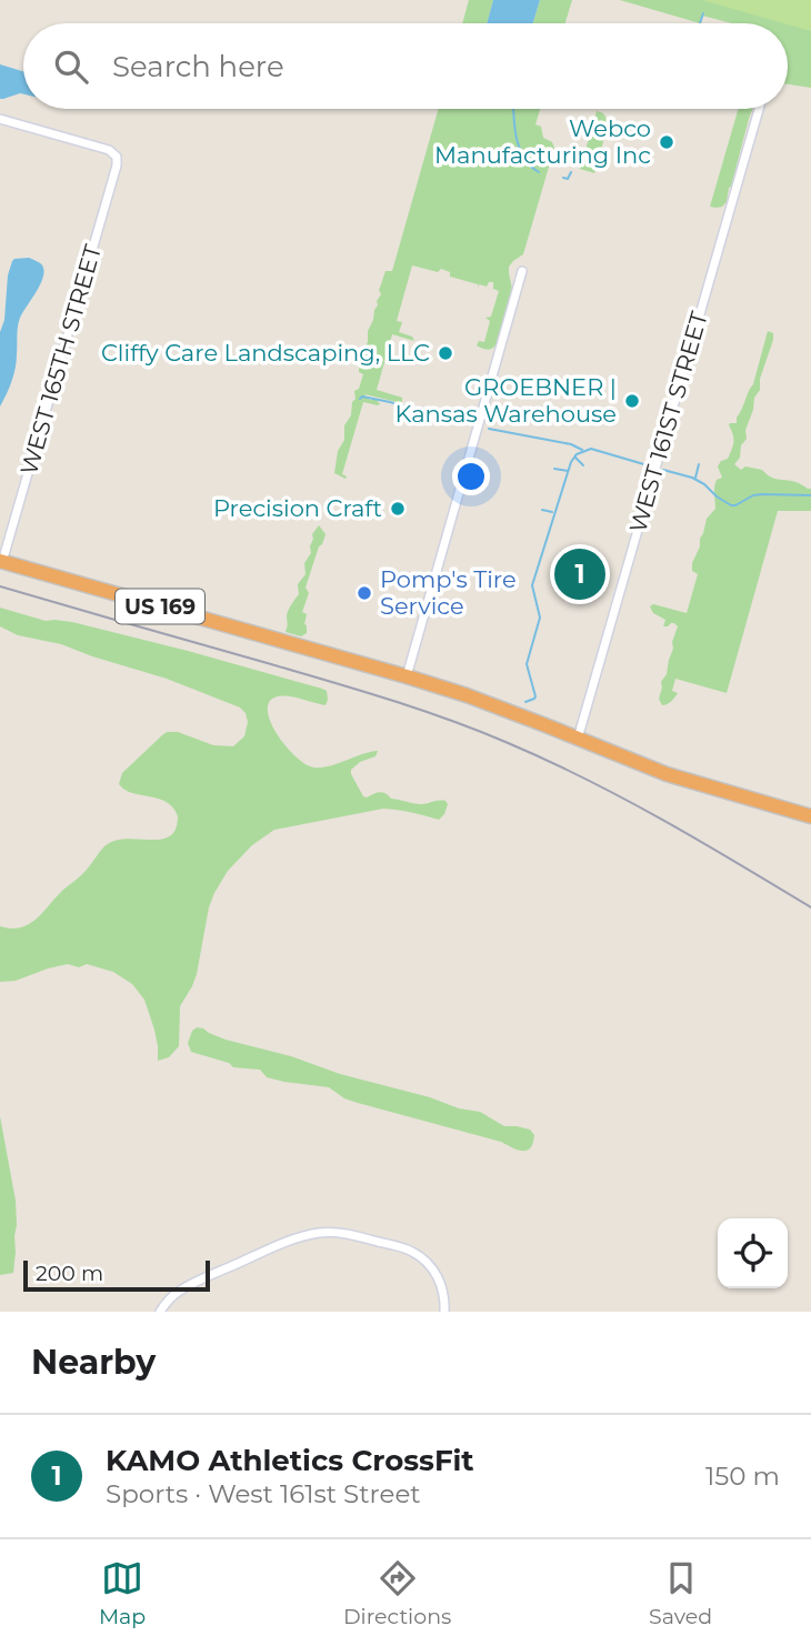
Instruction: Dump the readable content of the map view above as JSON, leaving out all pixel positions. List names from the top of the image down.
{
  "streets": {
    "highway": ["US 169"],
    "street": ["WEST 165TH STREET", "WEST 161ST STREET"]
  },
  "crossings": [
    ["WEST 165TH STREET", "US 169"],
    ["WEST 161ST STREET", "US 169"]
  ],
  "places": [
    "Webco Manufacturing Inc",
    "Cliffy Care Landscaping, LLC",
    "GROEBNER | Kansas Warehouse",
    "Precision Craft",
    "Pomp's Tire Service"
  ],
  "scale_bar": "200 m",
  "page": {
    "search": "Search here",
    "pins": "1",
    "scale": "200 m",
    "heading": "Nearby",
    "list": [
      {
        "mark": "1",
        "name": "KAMO Athletics CrossFit",
        "note": "Sports · West 161st Street",
        "value": "150 m"
      }
    ],
    "nav": ["Map", "Directions", "Saved"]
  }
}
